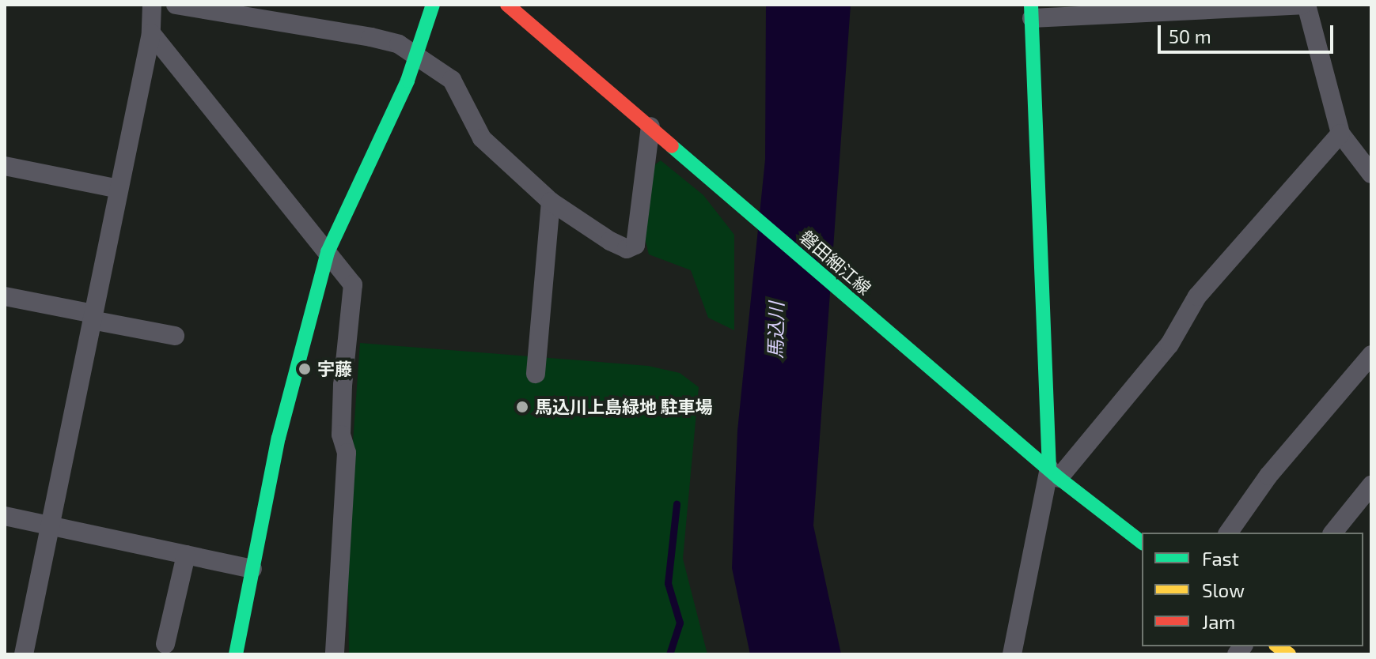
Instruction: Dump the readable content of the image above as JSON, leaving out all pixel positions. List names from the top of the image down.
{
  "streets": {
    "street": ["磐田細江線"]
  },
  "water": ["馬込川"],
  "places": ["宇藤", "馬込川上島緑地 駐車場"],
  "legend": ["Fast", "Slow", "Jam"],
  "scale_bar": "50 m"
}
